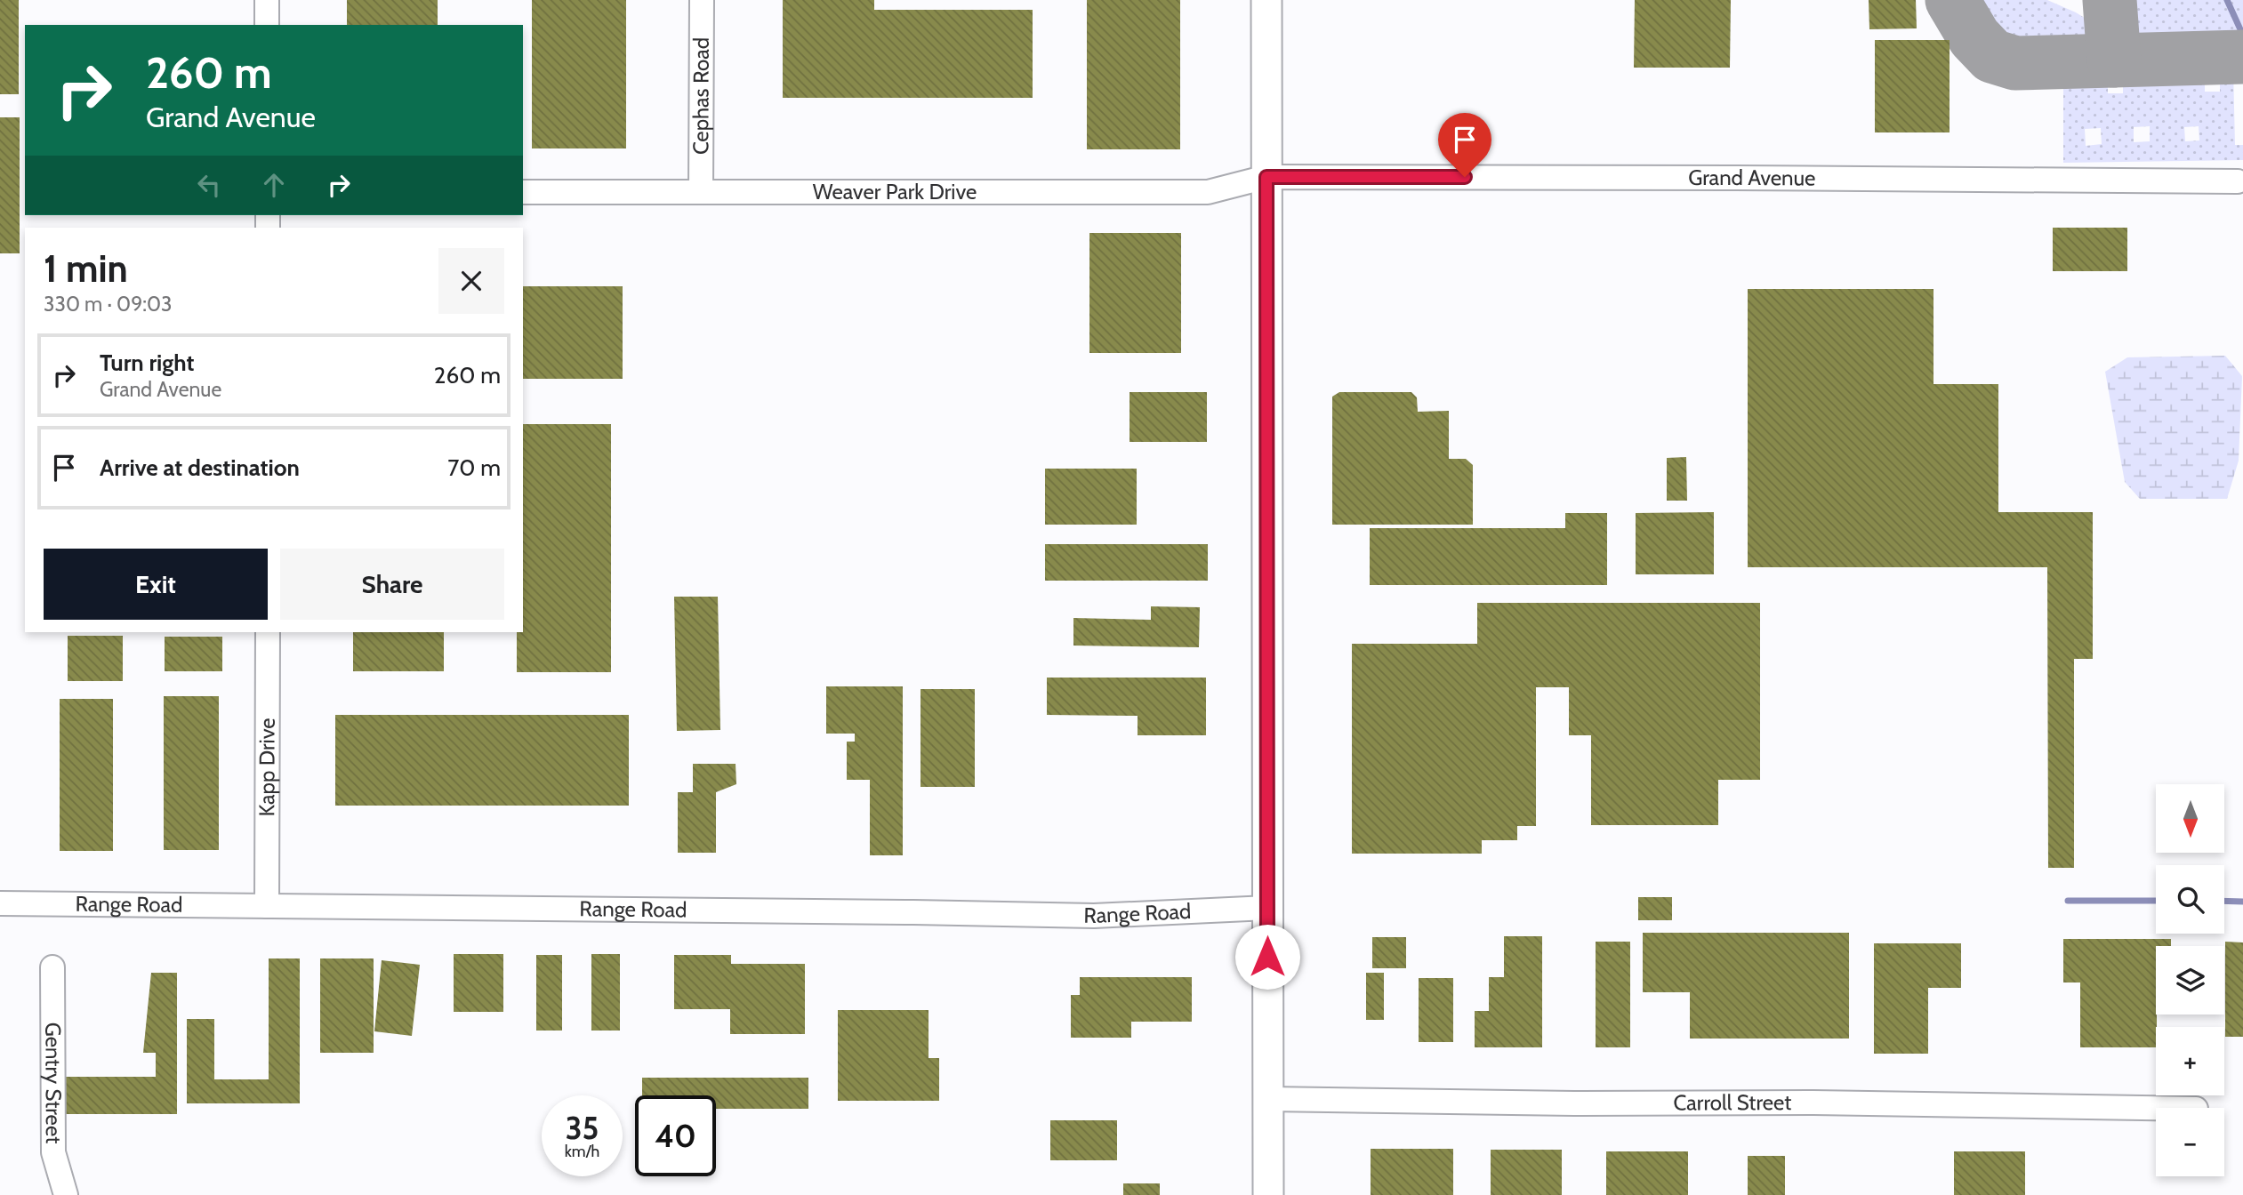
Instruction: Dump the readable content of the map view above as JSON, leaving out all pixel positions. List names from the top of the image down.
{
  "streets": {
    "street": [
      "Cephas Road",
      "Grand Avenue",
      "Weaver Park Drive",
      "Kapp Drive",
      "Range Road",
      "Gentry Street",
      "Carroll Street"
    ]
  },
  "crossings": [
    ["Cephas Road", "Weaver Park Drive"],
    ["Grand Avenue", "Weaver Park Drive"],
    ["Kapp Drive", "Range Road"]
  ],
  "north": "bottom",
  "page": {
    "turn": ["260 m", "Grand Avenue"],
    "heading": ["1 min", "330 m · 09:03"],
    "list": [
      {
        "name": "Turn right",
        "note": "Grand Avenue",
        "value": "260 m"
      },
      {
        "name": "Arrive at destination",
        "value": "70 m"
      }
    ],
    "buttons": ["Exit", "Share"],
    "map_buttons": ["+", "−"],
    "speed": "35 km/h",
    "limit": "40"
  }
}
